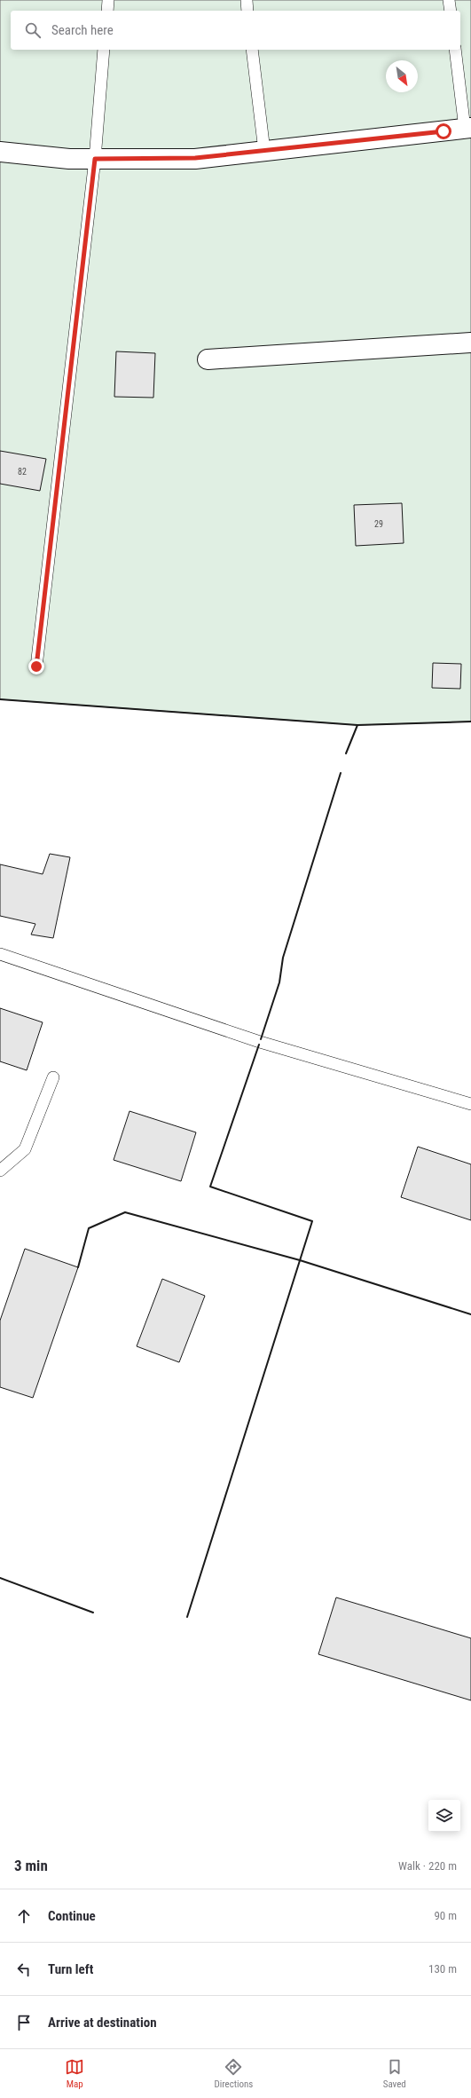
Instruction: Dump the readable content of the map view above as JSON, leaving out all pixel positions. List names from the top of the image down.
{
  "house_numbers": ["82", "29"],
  "north": "bottom right",
  "page": {
    "search": "Search here",
    "heading": ["3 min", "Walk · 220 m"],
    "list": [
      ["Continue", "90 m"],
      ["Turn left", "130 m"],
      "Arrive at destination"
    ],
    "nav": ["Map", "Directions", "Saved"]
  }
}
